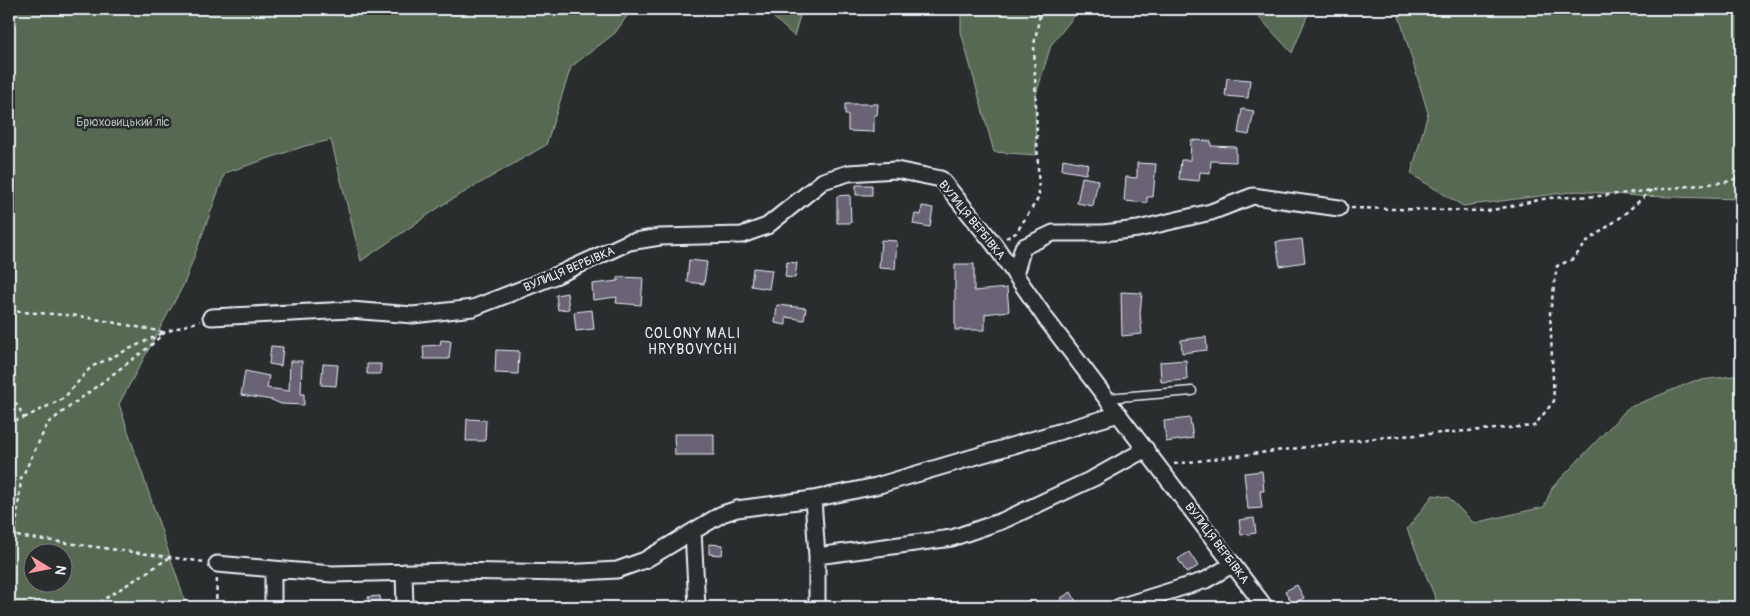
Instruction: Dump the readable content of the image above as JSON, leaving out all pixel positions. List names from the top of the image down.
{
  "streets": {
    "street": ["ВУЛИЦЯ ВЕРБІВКА"]
  },
  "districts": ["COLONY MALI HRYBOVYCHI"],
  "parks": ["Брюховицький ліс"],
  "north": "right"
}
